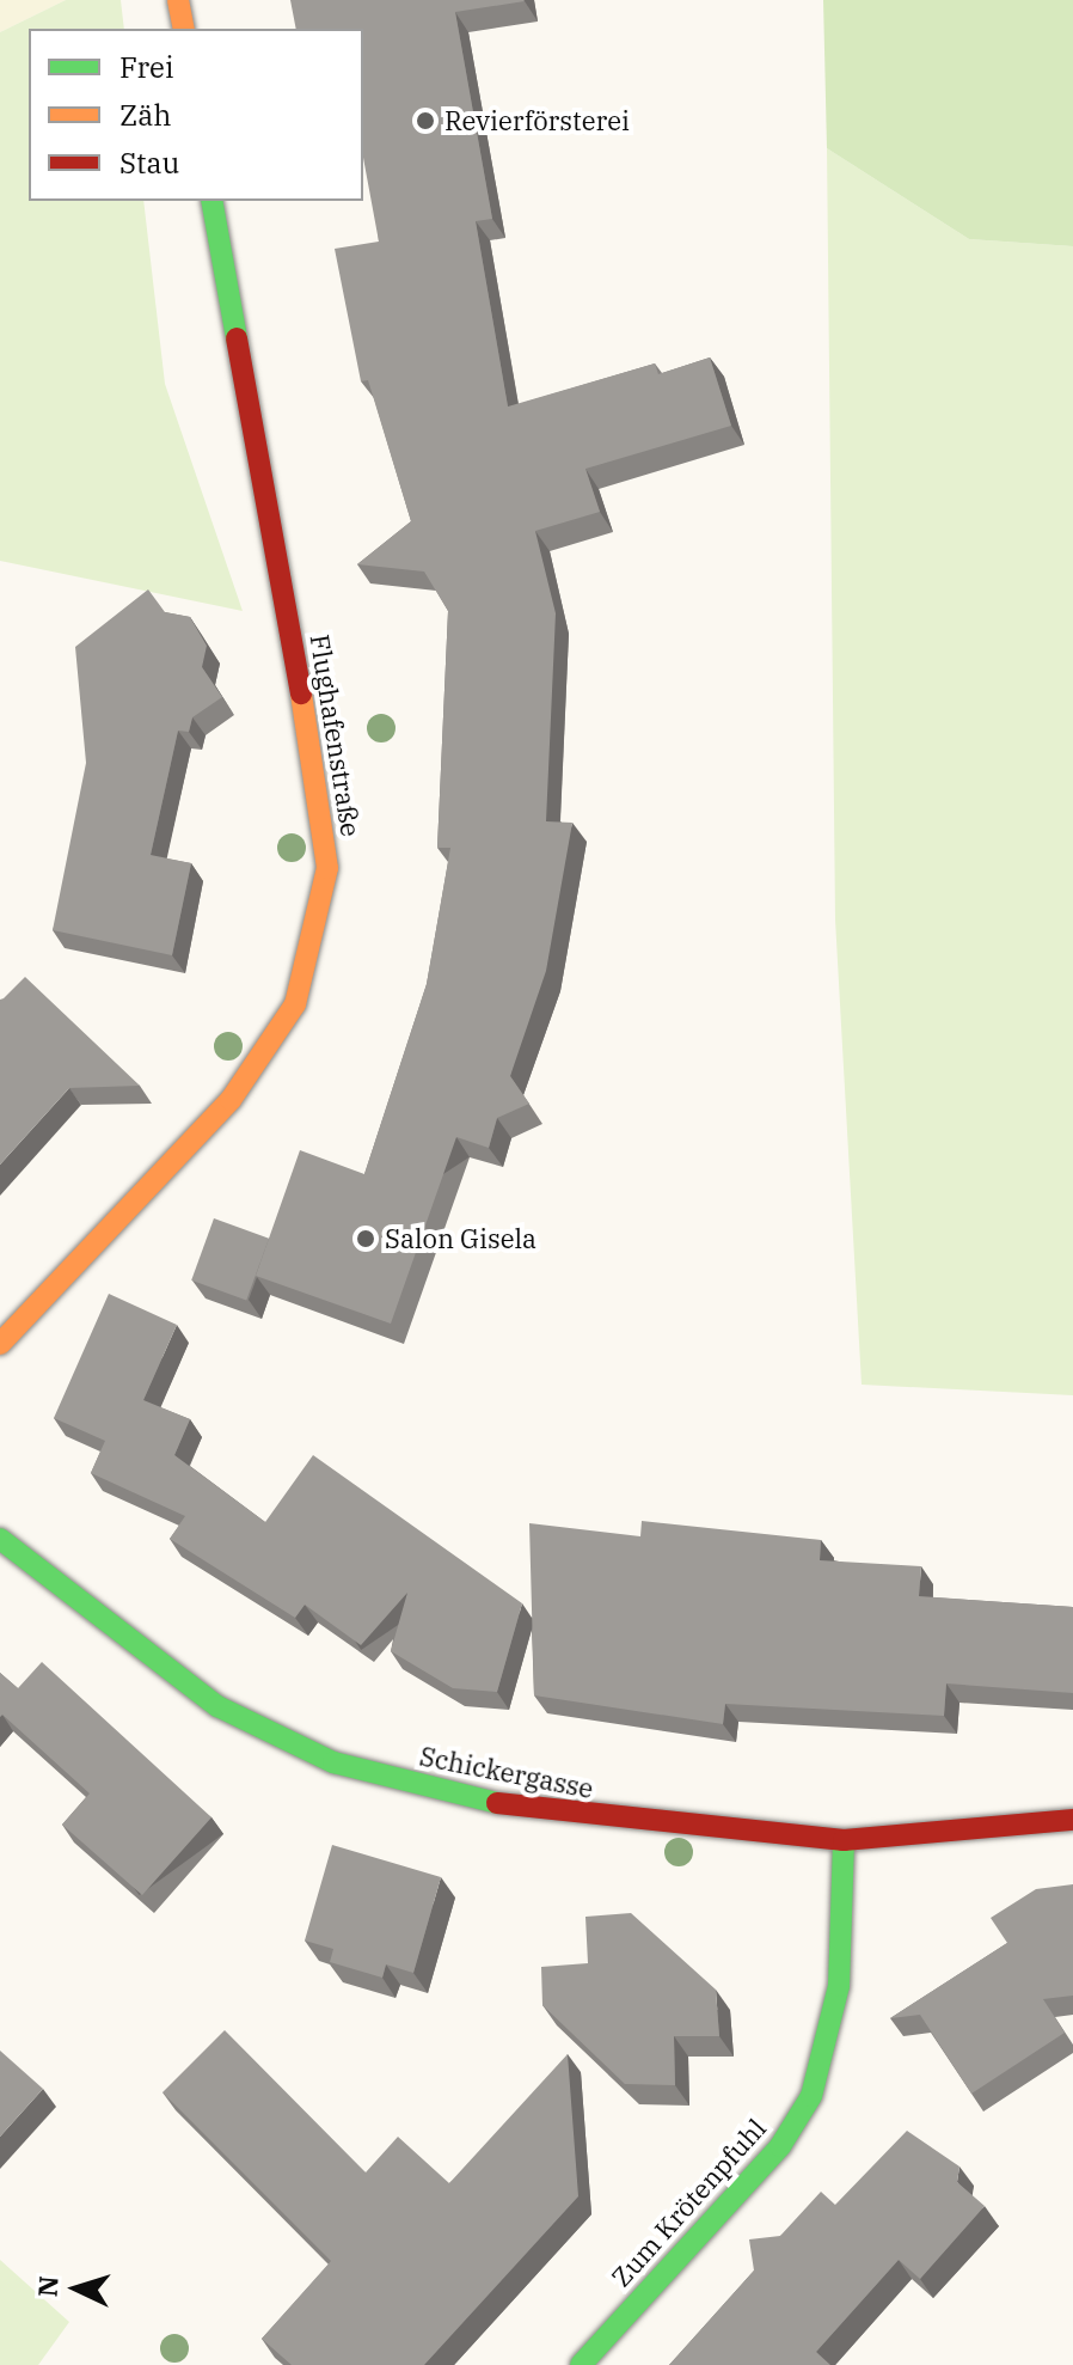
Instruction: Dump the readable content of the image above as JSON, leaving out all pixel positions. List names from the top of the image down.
{
  "streets": {
    "street": ["Flughafenstraße", "Schickergasse", "Zum Krötenpfuhl"]
  },
  "crossings": [
    ["Schickergasse", "Zum Krötenpfuhl"]
  ],
  "places": ["Revierförsterei", "Salon Gisela"],
  "legend": ["Frei", "Zäh", "Stau"],
  "north": "left"
}
